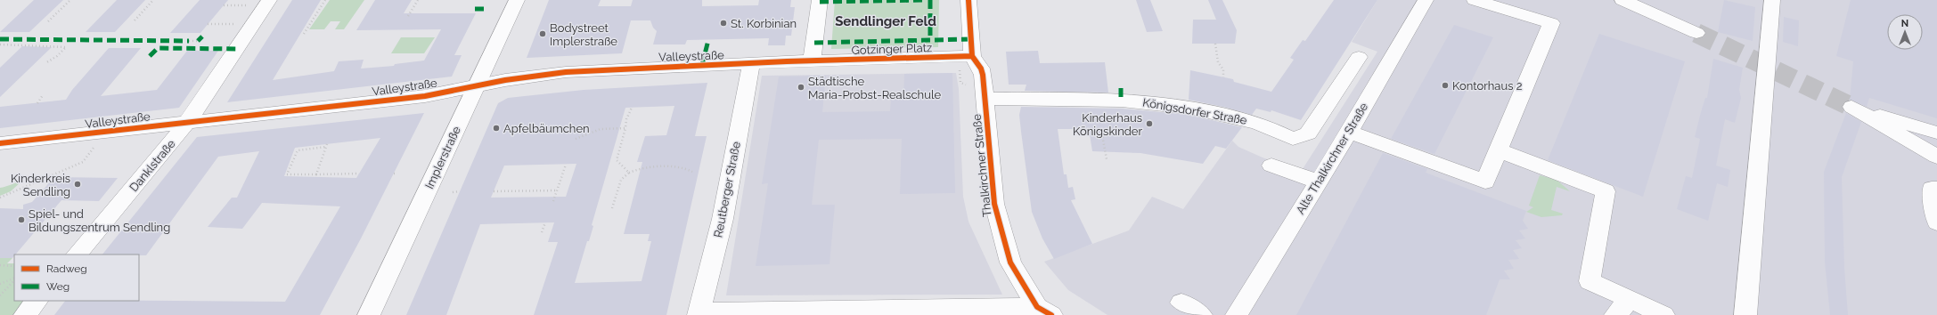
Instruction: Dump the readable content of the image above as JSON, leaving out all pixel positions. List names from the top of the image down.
{
  "streets": {
    "street": [
      "Gotzinger Platz",
      "Valleystraße",
      "Königsdorfer Straße",
      "Implerstraße",
      "Alte Thalkirchner Straße",
      "Danklstraße",
      "Thalkirchner Straße",
      "Reutberger Straße"
    ]
  },
  "crossings": [
    ["Gotzinger Platz", "Valleystraße"],
    ["Gotzinger Platz", "Thalkirchner Straße"],
    ["Valleystraße", "Implerstraße"],
    ["Valleystraße", "Danklstraße"],
    ["Valleystraße", "Reutberger Straße"],
    ["Königsdorfer Straße", "Thalkirchner Straße"]
  ],
  "districts": ["Sendlinger Feld"],
  "places": [
    "St. Korbinian",
    "Bodystreet Implerstraße",
    "Kontorhaus 2",
    "Städtische Maria-Probst-Realschule",
    "Kinderhaus Königskinder",
    "Apfelbäumchen",
    "Kinderkreis Sendling",
    "Spiel- und Bildungszentrum Sendling"
  ],
  "legend": ["Radweg", "Weg"],
  "north": "top"
}
